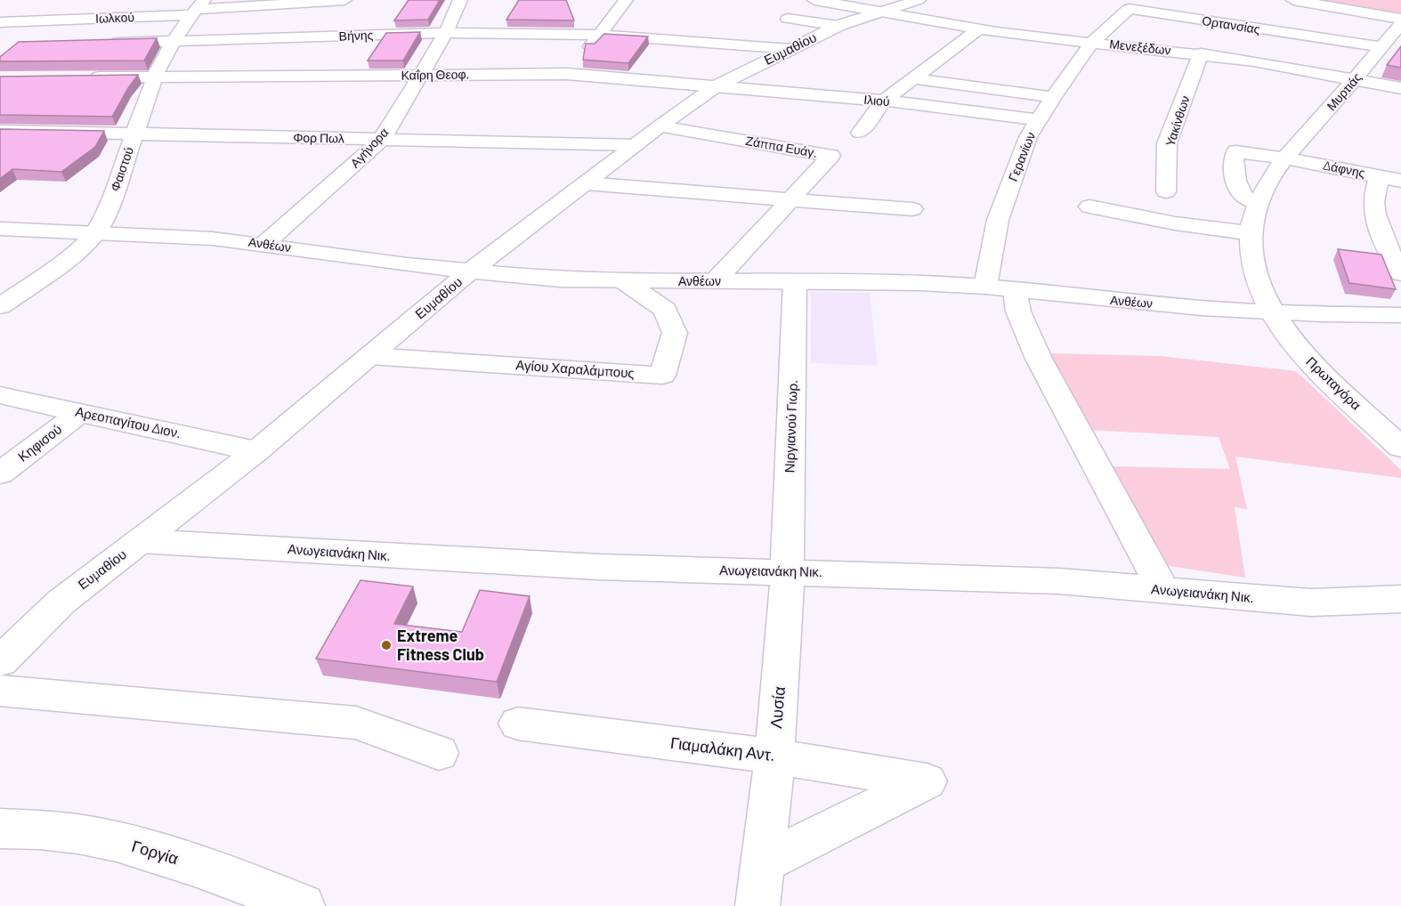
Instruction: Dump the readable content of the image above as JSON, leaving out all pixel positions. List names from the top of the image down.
{
  "streets": {
    "street": [
      "Ιωλκού",
      "Ορτανσίας",
      "Βήνης",
      "Μενεξέδων",
      "Ευμαθίου",
      "Καΐρη Θεοφ.",
      "Μυρτιάς",
      "Ιλιού",
      "Υακίνθων",
      "Φορ Πωλ",
      "Ζάππα Ευάγ.",
      "Αγήνορα",
      "Γερανίων",
      "Φαιστού",
      "Δάφνης",
      "Ανθέων",
      "Αγίου Χαραλάμπους",
      "Πρωταγόρα",
      "Αρεοπαγίτου Διον.",
      "Νιργιανού Γιωρ.",
      "Κηφισού",
      "Ανωγειανάκη Νικ.",
      "Λυσία",
      "Γιαμαλάκη Αντ.",
      "Γοργία"
    ]
  },
  "crossings": [
    ["Ιωλκού", "Φαιστού"],
    ["Ορτανσίας", "Μενεξέδων"],
    ["Ορτανσίας", "Μυρτιάς"],
    ["Ορτανσίας", "Γερανίων"],
    ["Βήνης", "Ευμαθίου"],
    ["Βήνης", "Αγήνορα"],
    ["Βήνης", "Φαιστού"],
    ["Μενεξέδων", "Ευμαθίου"],
    ["Μενεξέδων", "Μυρτιάς"],
    ["Μενεξέδων", "Υακίνθων"],
    ["Μενεξέδων", "Γερανίων"],
    ["Ευμαθίου", "Καΐρη Θεοφ."],
    ["Ευμαθίου", "Ιλιού"],
    ["Ευμαθίου", "Φορ Πωλ"],
    ["Ευμαθίου", "Ζάππα Ευάγ."],
    ["Ευμαθίου", "Ανθέων"],
    ["Ευμαθίου", "Αγίου Χαραλάμπους"],
    ["Ευμαθίου", "Αρεοπαγίτου Διον."],
    ["Ευμαθίου", "Ανωγειανάκη Νικ."],
    ["Καΐρη Θεοφ.", "Ιλιού"],
    ["Καΐρη Θεοφ.", "Αγήνορα"],
    ["Καΐρη Θεοφ.", "Φαιστού"],
    ["Μυρτιάς", "Δάφνης"],
    ["Μυρτιάς", "Ανθέων"],
    ["Μυρτιάς", "Πρωταγόρα"],
    ["Ιλιού", "Γερανίων"],
    ["Φορ Πωλ", "Αγήνορα"],
    ["Φορ Πωλ", "Φαιστού"],
    ["Ζάππα Ευάγ.", "Ανθέων"],
    ["Αγήνορα", "Ανθέων"],
    ["Γερανίων", "Ανθέων"],
    ["Φαιστού", "Ανθέων"],
    ["Ανθέων", "Αγίου Χαραλάμπους"],
    ["Ανθέων", "Πρωταγόρα"],
    ["Ανθέων", "Νιργιανού Γιωρ."],
    ["Αρεοπαγίτου Διον.", "Κηφισού"],
    ["Νιργιανού Γιωρ.", "Ανωγειανάκη Νικ."],
    ["Νιργιανού Γιωρ.", "Λυσία"],
    ["Ανωγειανάκη Νικ.", "Λυσία"],
    ["Λυσία", "Γιαμαλάκη Αντ."]
  ],
  "places": ["Extreme Fitness Club"]
}
